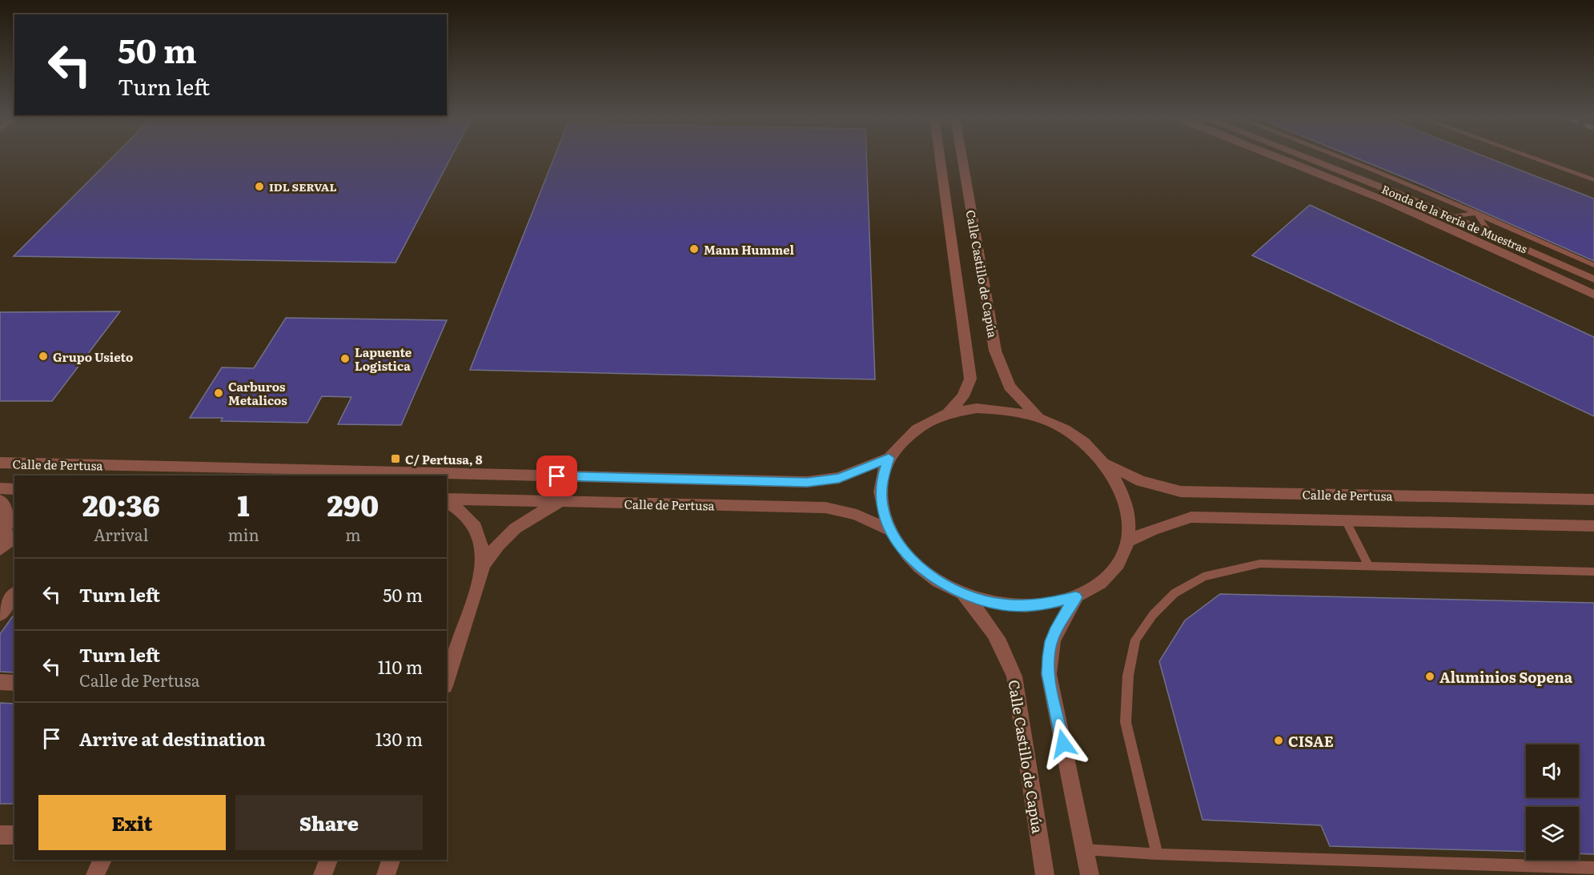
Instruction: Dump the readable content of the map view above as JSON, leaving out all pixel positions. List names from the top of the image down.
{
  "streets": {
    "street": ["Ronda de la Feria de Muestras", "Calle Castillo de Capúa", "Calle de Pertusa"]
  },
  "places": {
    "other": [
      "IDL SERVAL",
      "Mann Hummel",
      "Grupo Usieto",
      "Lapuente Logistica",
      "Carburos Metalicos",
      "Aluminios Sopena",
      "CISAE"
    ],
    "transit": ["C/ Pertusa, 8"]
  },
  "page": {
    "turn": ["50 m", "Turn left"],
    "eta": [
      "20:36",
      "Arrival",
      "1",
      "min",
      "290",
      "m"
    ],
    "list": [
      {
        "name": "Turn left",
        "value": "50 m"
      },
      {
        "name": "Turn left",
        "note": "Calle de Pertusa",
        "value": "110 m"
      },
      {
        "name": "Arrive at destination",
        "value": "130 m"
      }
    ],
    "buttons": ["Exit", "Share"]
  }
}
